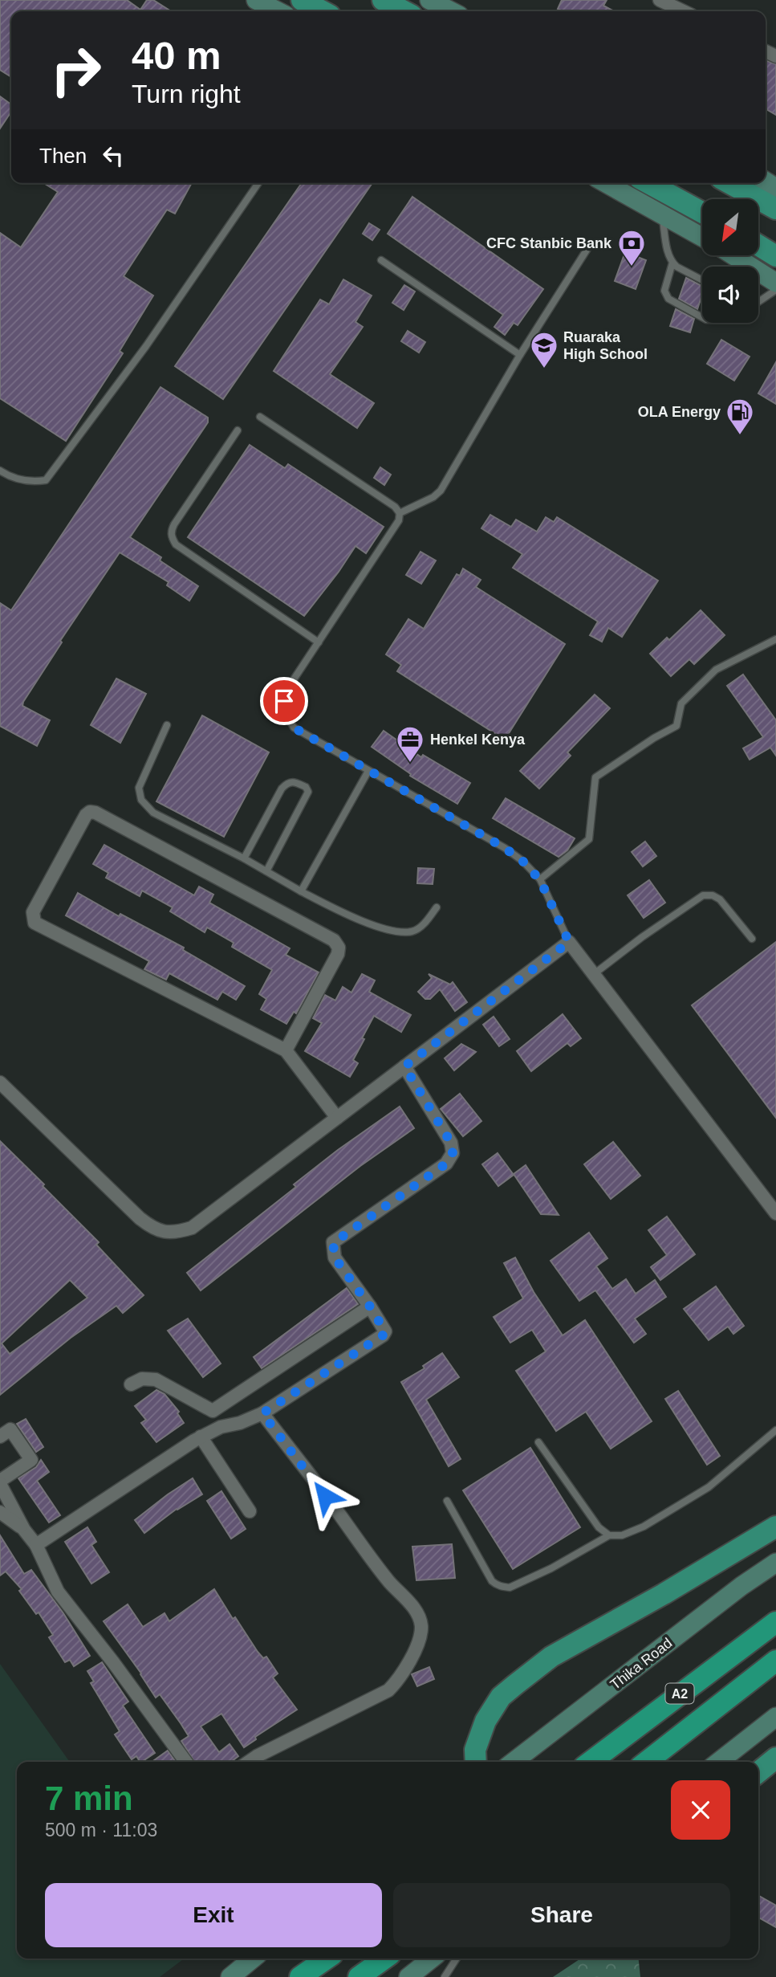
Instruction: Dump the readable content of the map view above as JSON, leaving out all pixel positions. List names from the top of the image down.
{
  "streets": {
    "highway": ["A2"],
    "main road": ["Thika Road"]
  },
  "places": {
    "bank": ["CFC Stanbic Bank"],
    "school or university": ["Ruaraka High School"],
    "fuel station": ["OLA Energy"],
    "office": ["Henkel Kenya"]
  },
  "north": "bottom left",
  "page": {
    "turn": ["40 m", "Turn right"],
    "then": "Then",
    "heading": ["7 min", "500 m · 11:03"],
    "buttons": ["Exit", "Share"]
  }
}
